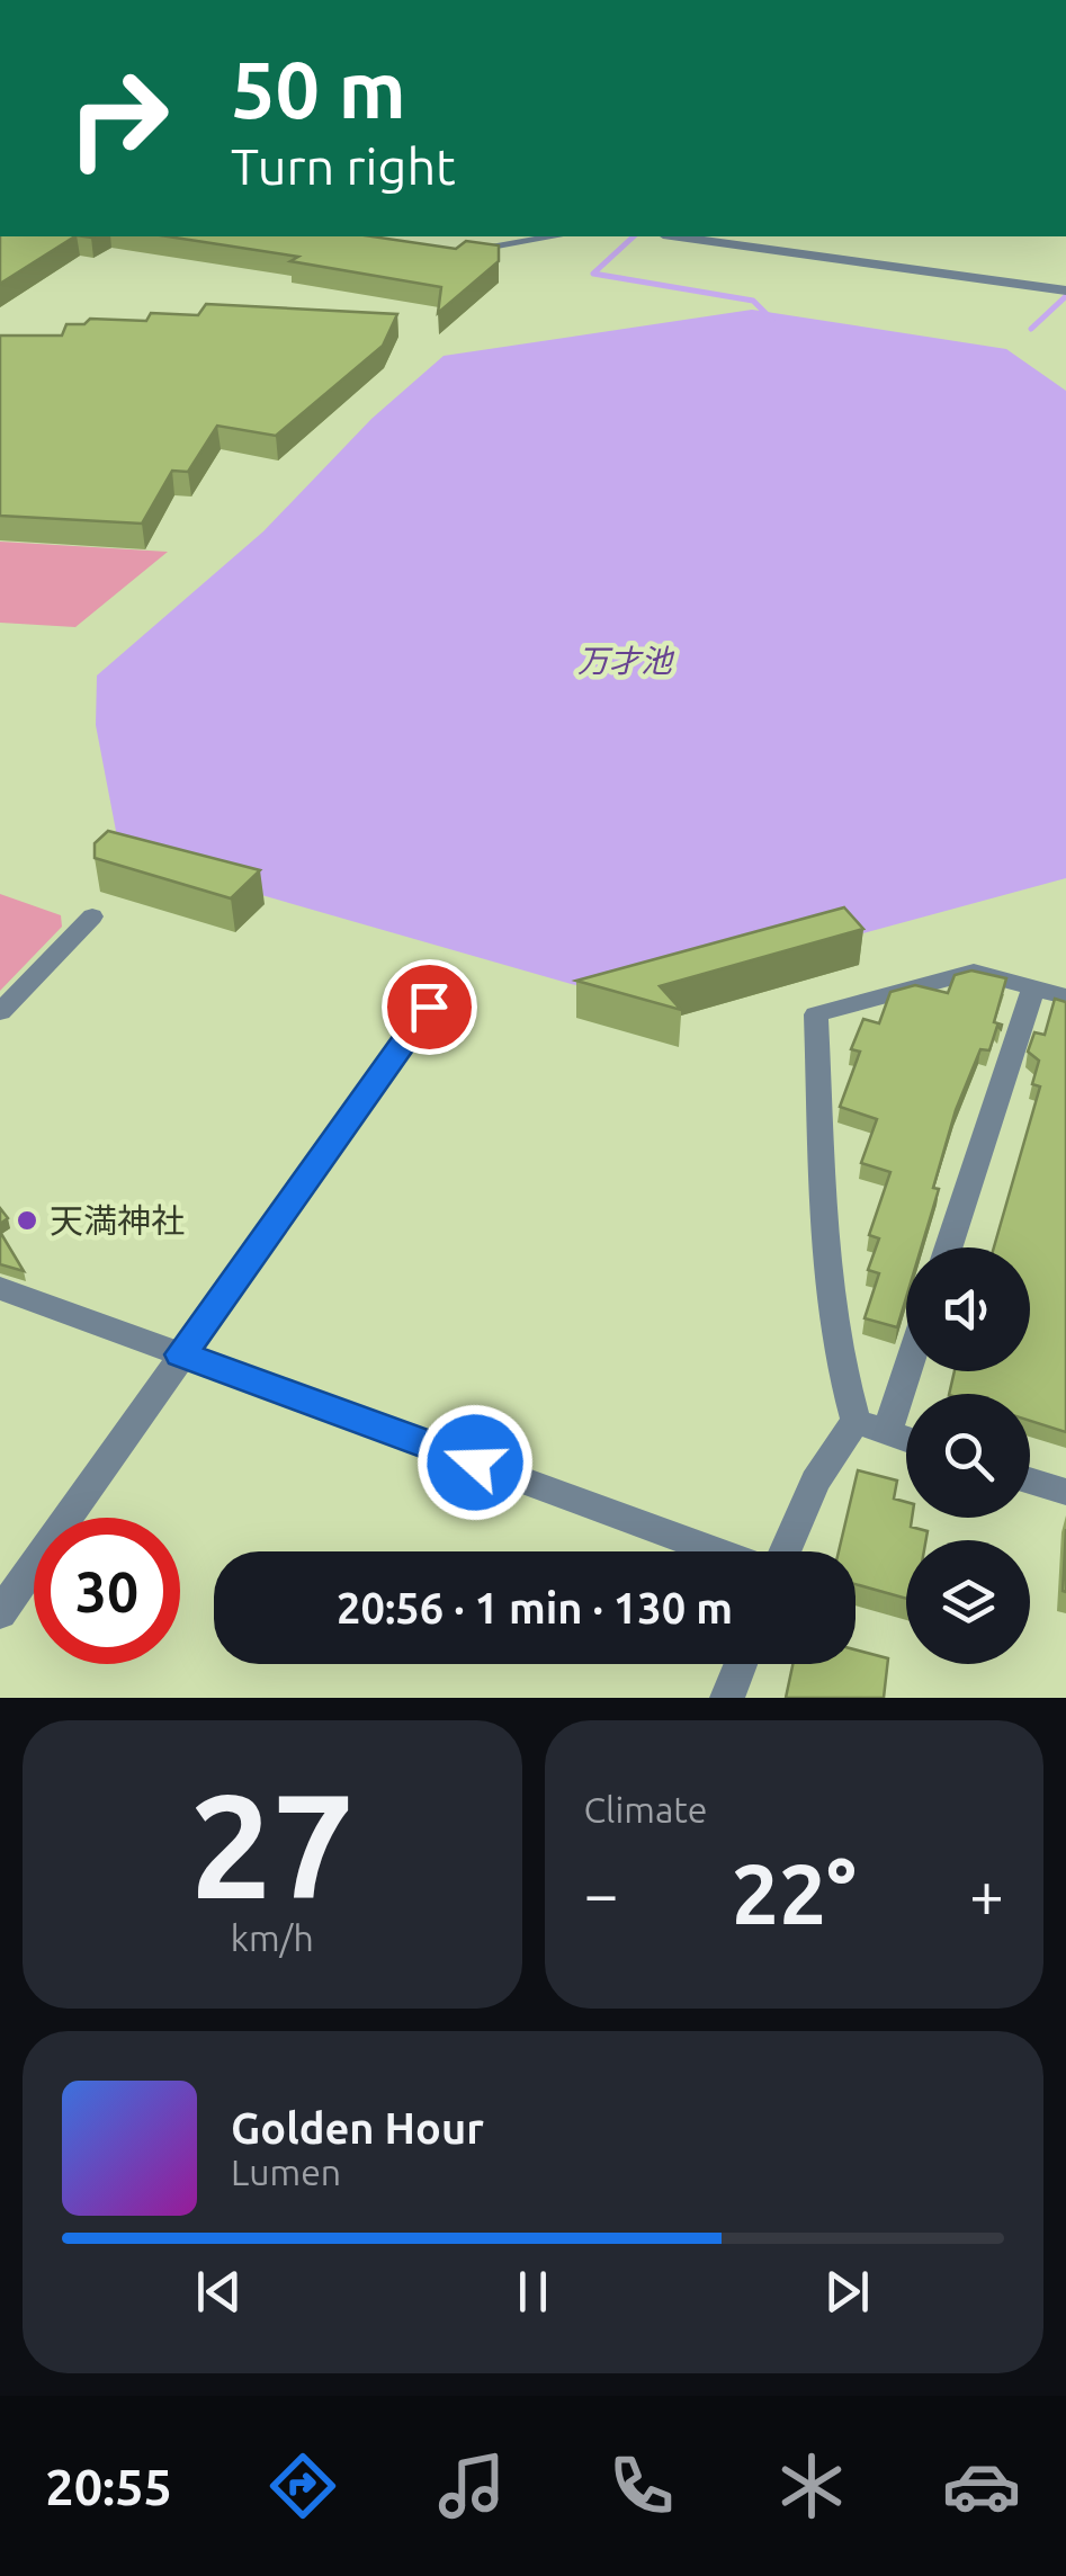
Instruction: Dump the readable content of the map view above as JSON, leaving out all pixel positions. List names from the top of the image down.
{
  "water": ["万才池"],
  "places": ["天満神社"],
  "page": {
    "turn": ["50 m", "Turn right"],
    "limit": "30",
    "trip": "20:56 · 1 min · 130 m",
    "tile": [
      ["27", "km/h"],
      "Climate"
    ],
    "heat": ["−", "22°", "+"],
    "song": ["Golden Hour", "Lumen"],
    "tabs": "20:55"
  }
}
